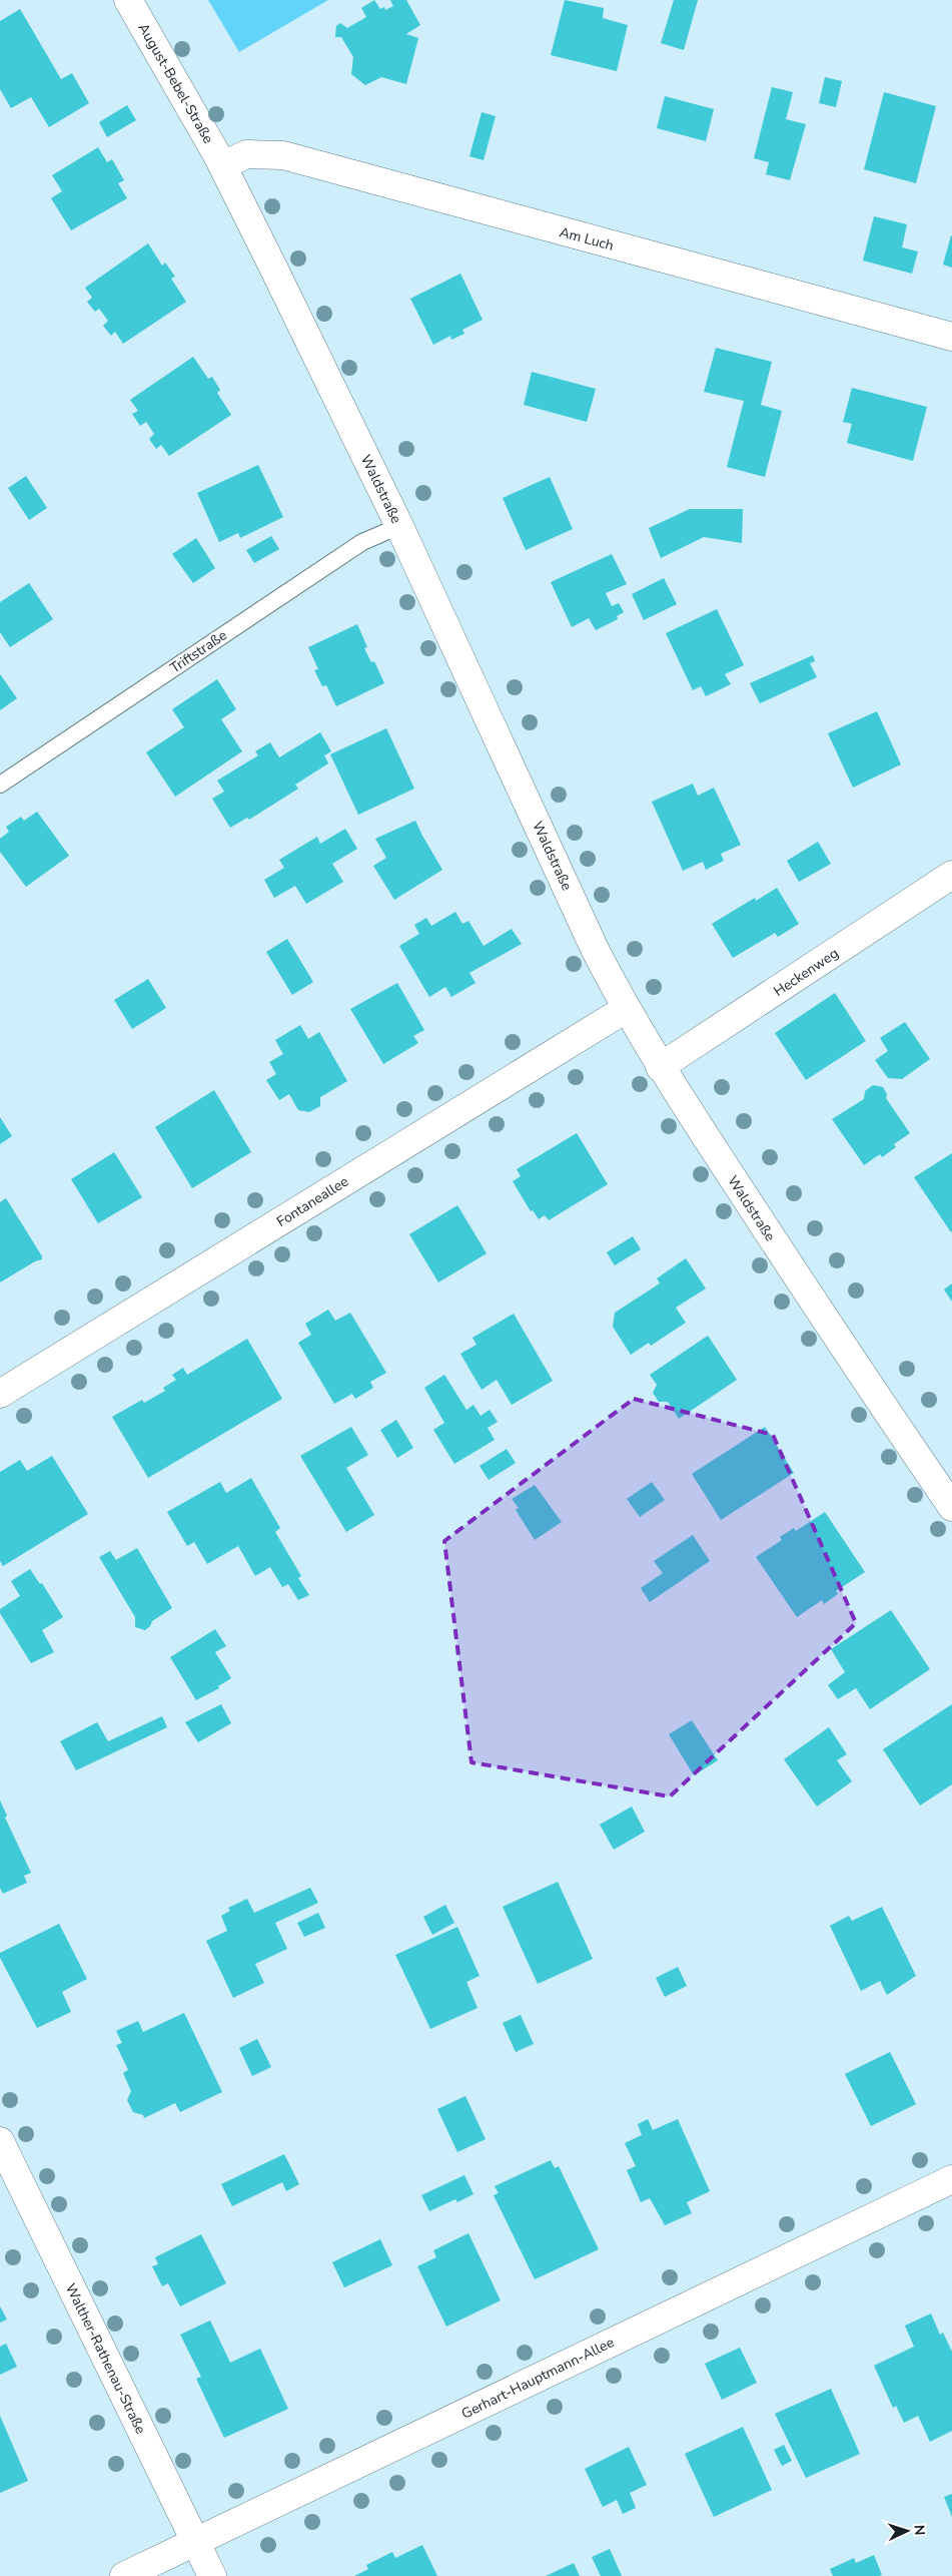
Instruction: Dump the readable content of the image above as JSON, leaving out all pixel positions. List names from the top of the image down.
{
  "streets": {
    "street": [
      "August-Bebel-Straße",
      "Am Luch",
      "Waldstraße",
      "Heckenweg",
      "Fontaneallee",
      "Walther-Rathenau-Straße",
      "Gerhart-Hauptmann-Allee"
    ],
    "lane": ["Triftstraße"]
  },
  "crossings": [
    ["August-Bebel-Straße", "Am Luch"],
    ["August-Bebel-Straße", "Waldstraße"],
    ["Am Luch", "Waldstraße"],
    ["Waldstraße", "Triftstraße"],
    ["Waldstraße", "Heckenweg"],
    ["Waldstraße", "Fontaneallee"],
    ["Walther-Rathenau-Straße", "Gerhart-Hauptmann-Allee"]
  ],
  "north": "right"
}
